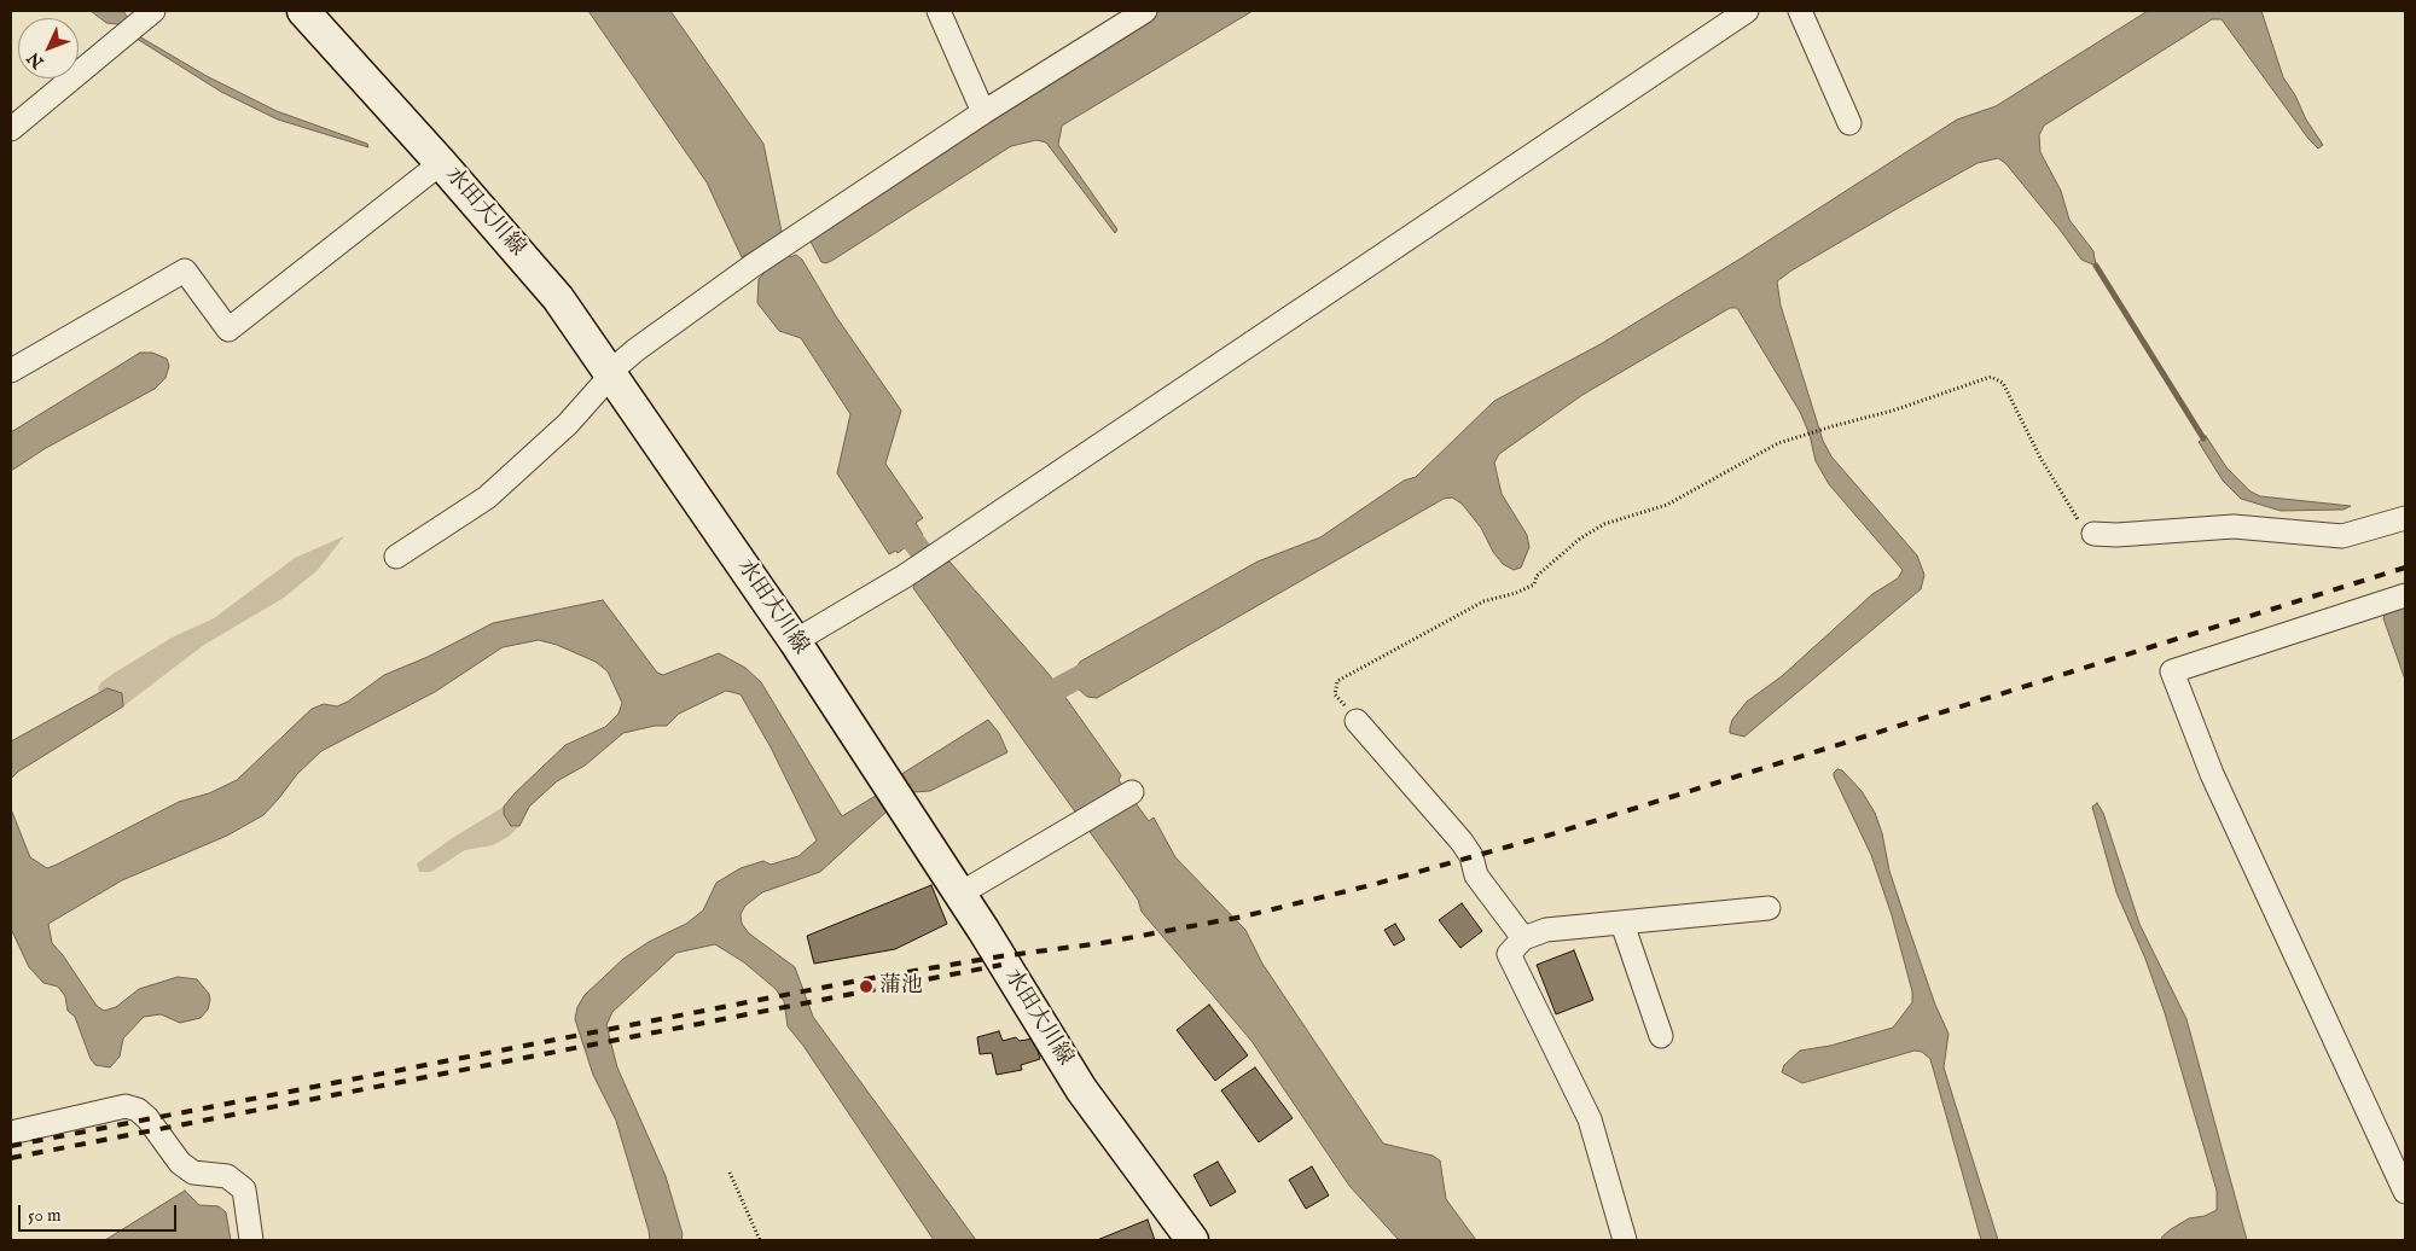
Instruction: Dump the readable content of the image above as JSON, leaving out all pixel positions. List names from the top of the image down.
{
  "streets": {
    "main road": ["水田大川線"]
  },
  "places": ["蒲池"],
  "scale_bar": "50 m",
  "north": "bottom left"
}
